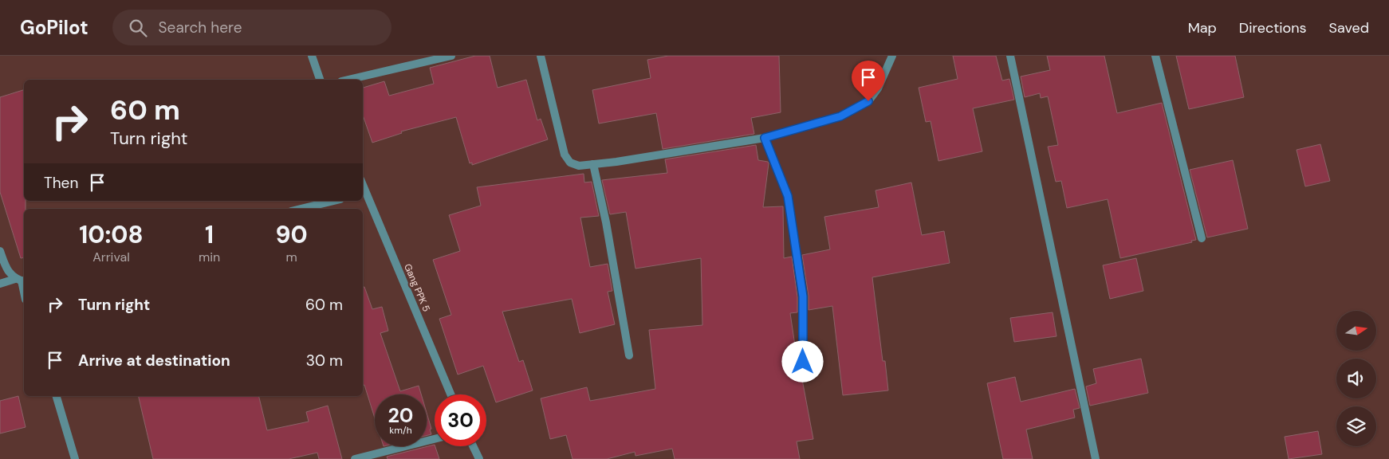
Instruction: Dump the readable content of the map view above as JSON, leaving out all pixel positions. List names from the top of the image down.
{
  "streets": {
    "street": ["Gang PPK 5"]
  },
  "north": "right",
  "page": {
    "header": "GoPilot",
    "search": "Search here",
    "nav": ["Map", "Directions", "Saved"],
    "turn": ["60 m", "Turn right"],
    "then": "Then",
    "eta": [
      "10:08",
      "Arrival",
      "1",
      "min",
      "90",
      "m"
    ],
    "list": [
      {
        "name": "Turn right",
        "value": "60 m"
      },
      {
        "name": "Arrive at destination",
        "value": "30 m"
      }
    ],
    "speed": "20 km/h",
    "limit": "30"
  }
}
